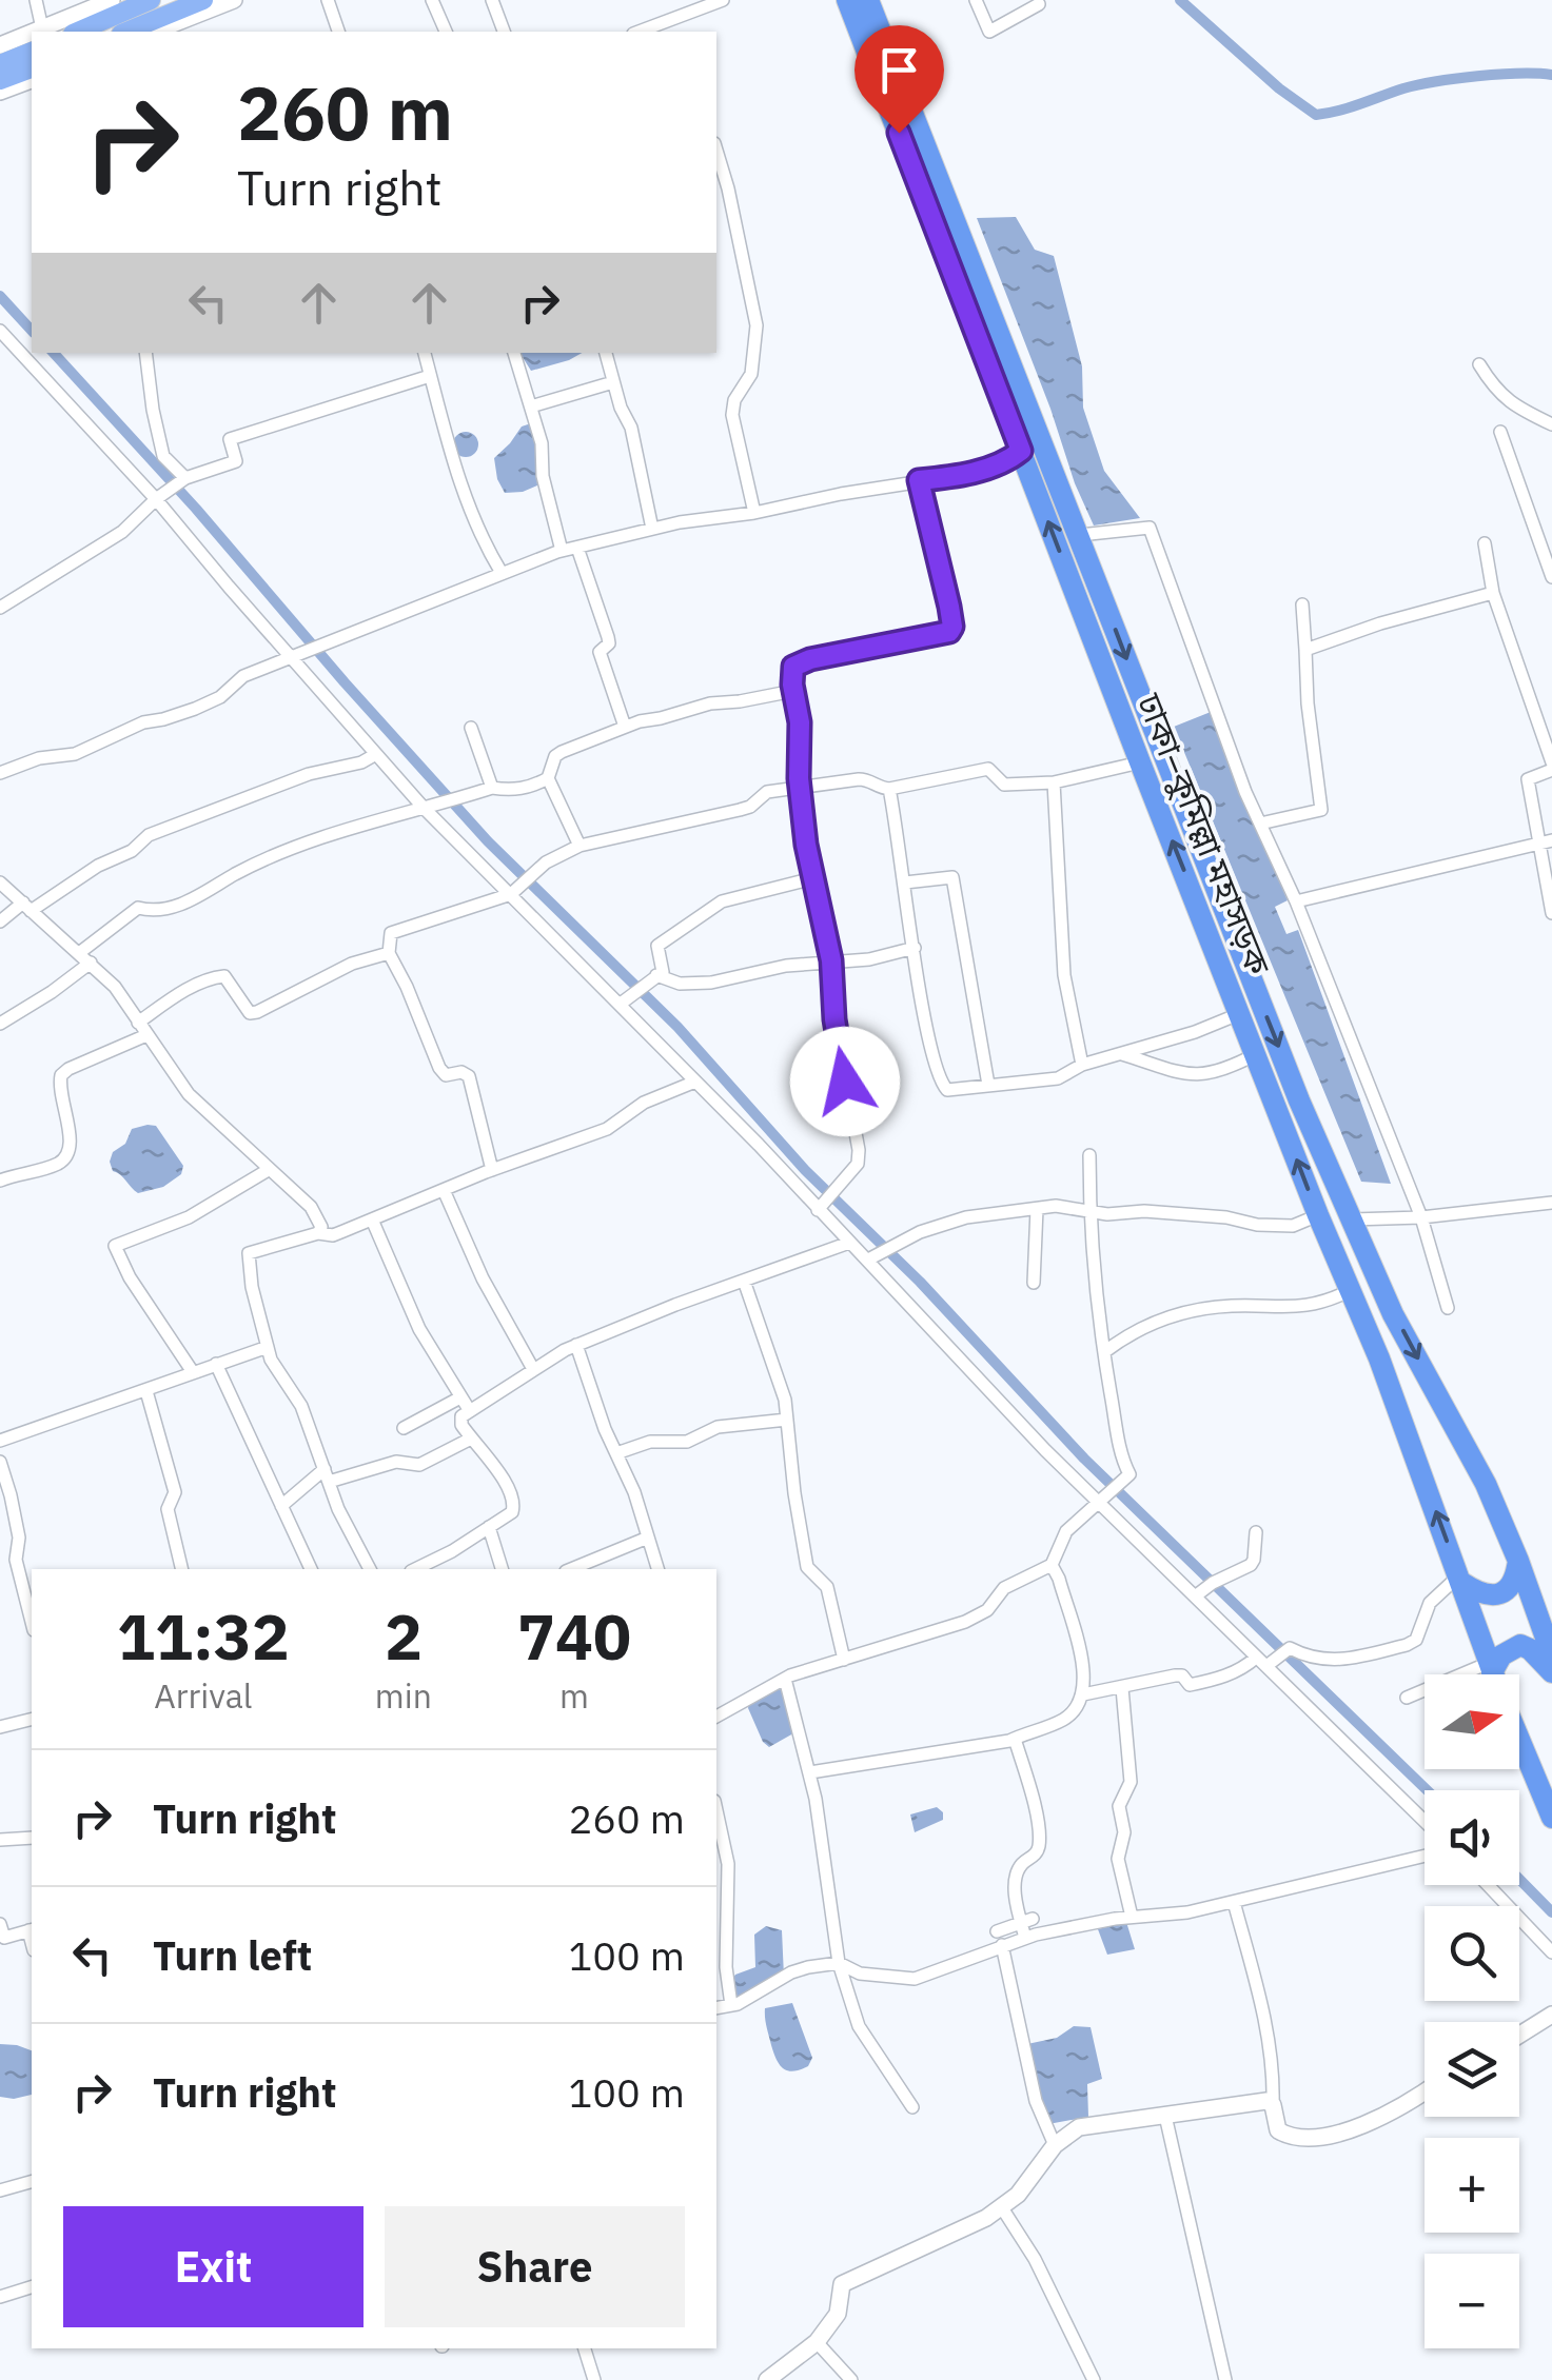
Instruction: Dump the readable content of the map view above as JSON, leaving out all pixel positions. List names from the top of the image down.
{
  "streets": {
    "highway": ["ঢাকা–কুমিল্লা মহাসড়ক"]
  },
  "north": "right",
  "page": {
    "turn": ["260 m", "Turn right"],
    "eta": [
      "11:32",
      "Arrival",
      "2",
      "min",
      "740",
      "m"
    ],
    "map_buttons": ["+", "−"],
    "list": [
      {
        "name": "Turn right",
        "value": "260 m"
      },
      {
        "name": "Turn left",
        "value": "100 m"
      },
      {
        "name": "Turn right",
        "value": "100 m"
      }
    ],
    "buttons": ["Exit", "Share"]
  }
}
